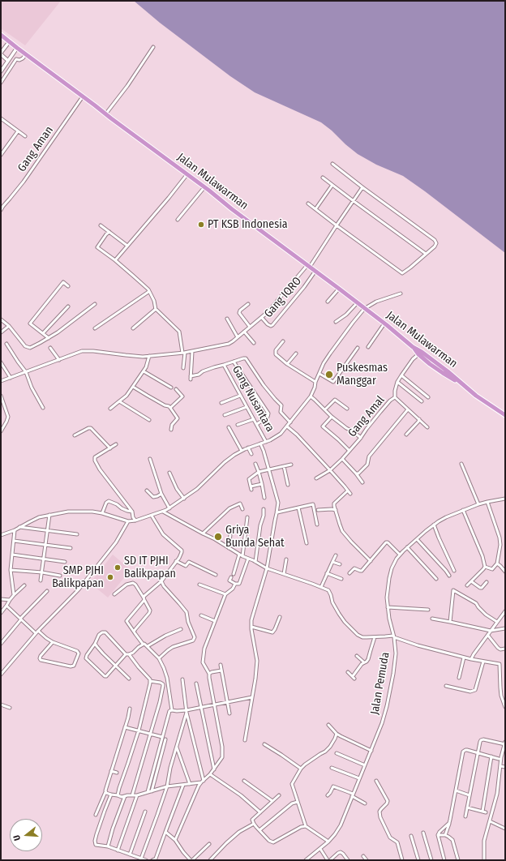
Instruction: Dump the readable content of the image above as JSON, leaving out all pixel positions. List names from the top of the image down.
{
  "streets": {
    "highway": ["Jalan Mulawarman"],
    "street": [
      "Gang Aman",
      "Gang IQRO",
      "Gang Nusantara",
      "Gang Amal",
      "Jalan Pemuda"
    ]
  },
  "crossings": [
    ["Gang Aman", "Jalan Mulawarman"],
    ["Jalan Mulawarman", "Gang IQRO"]
  ],
  "places": [
    "PT KSB Indonesia",
    "Puskesmas Manggar",
    "Griya Bunda Sehat",
    "SD IT PJHI Balikpapan",
    "SMP PJHI Balikpapan"
  ],
  "north": "left"
}
